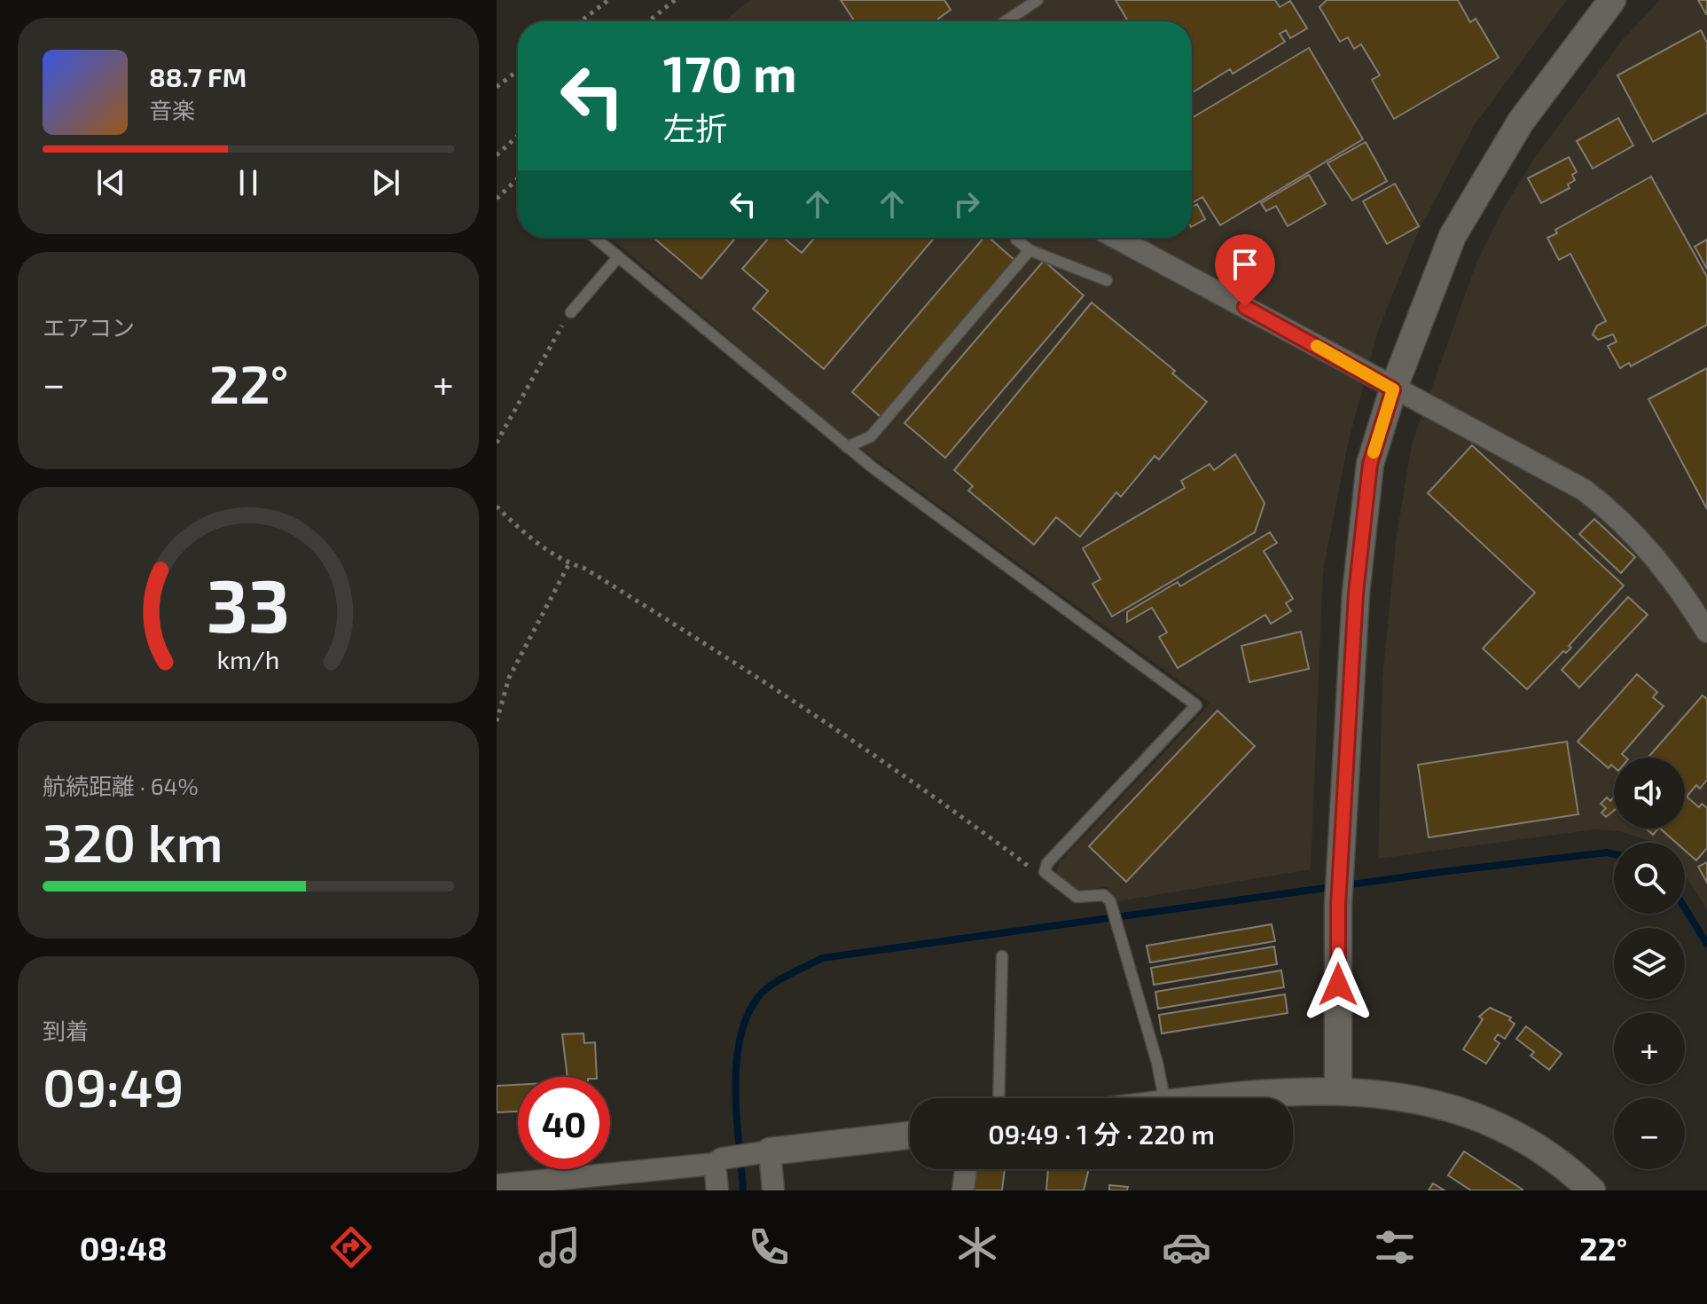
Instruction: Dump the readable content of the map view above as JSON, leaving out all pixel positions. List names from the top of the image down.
{
  "page": {
    "turn": ["170 m", "左折"],
    "song": ["88.7 FM", "音楽"],
    "tile": [
      "エアコン",
      ["航続距離 · 64%", "320 km"],
      ["到着", "09:49"]
    ],
    "heat": ["−", "22°", "+"],
    "map_buttons": ["+", "−"],
    "limit": "40",
    "trip": "09:49 · 1 分 · 220 m",
    "tabs": ["09:48", "22°"],
    "gauge": ["33", "km/h"]
  }
}
